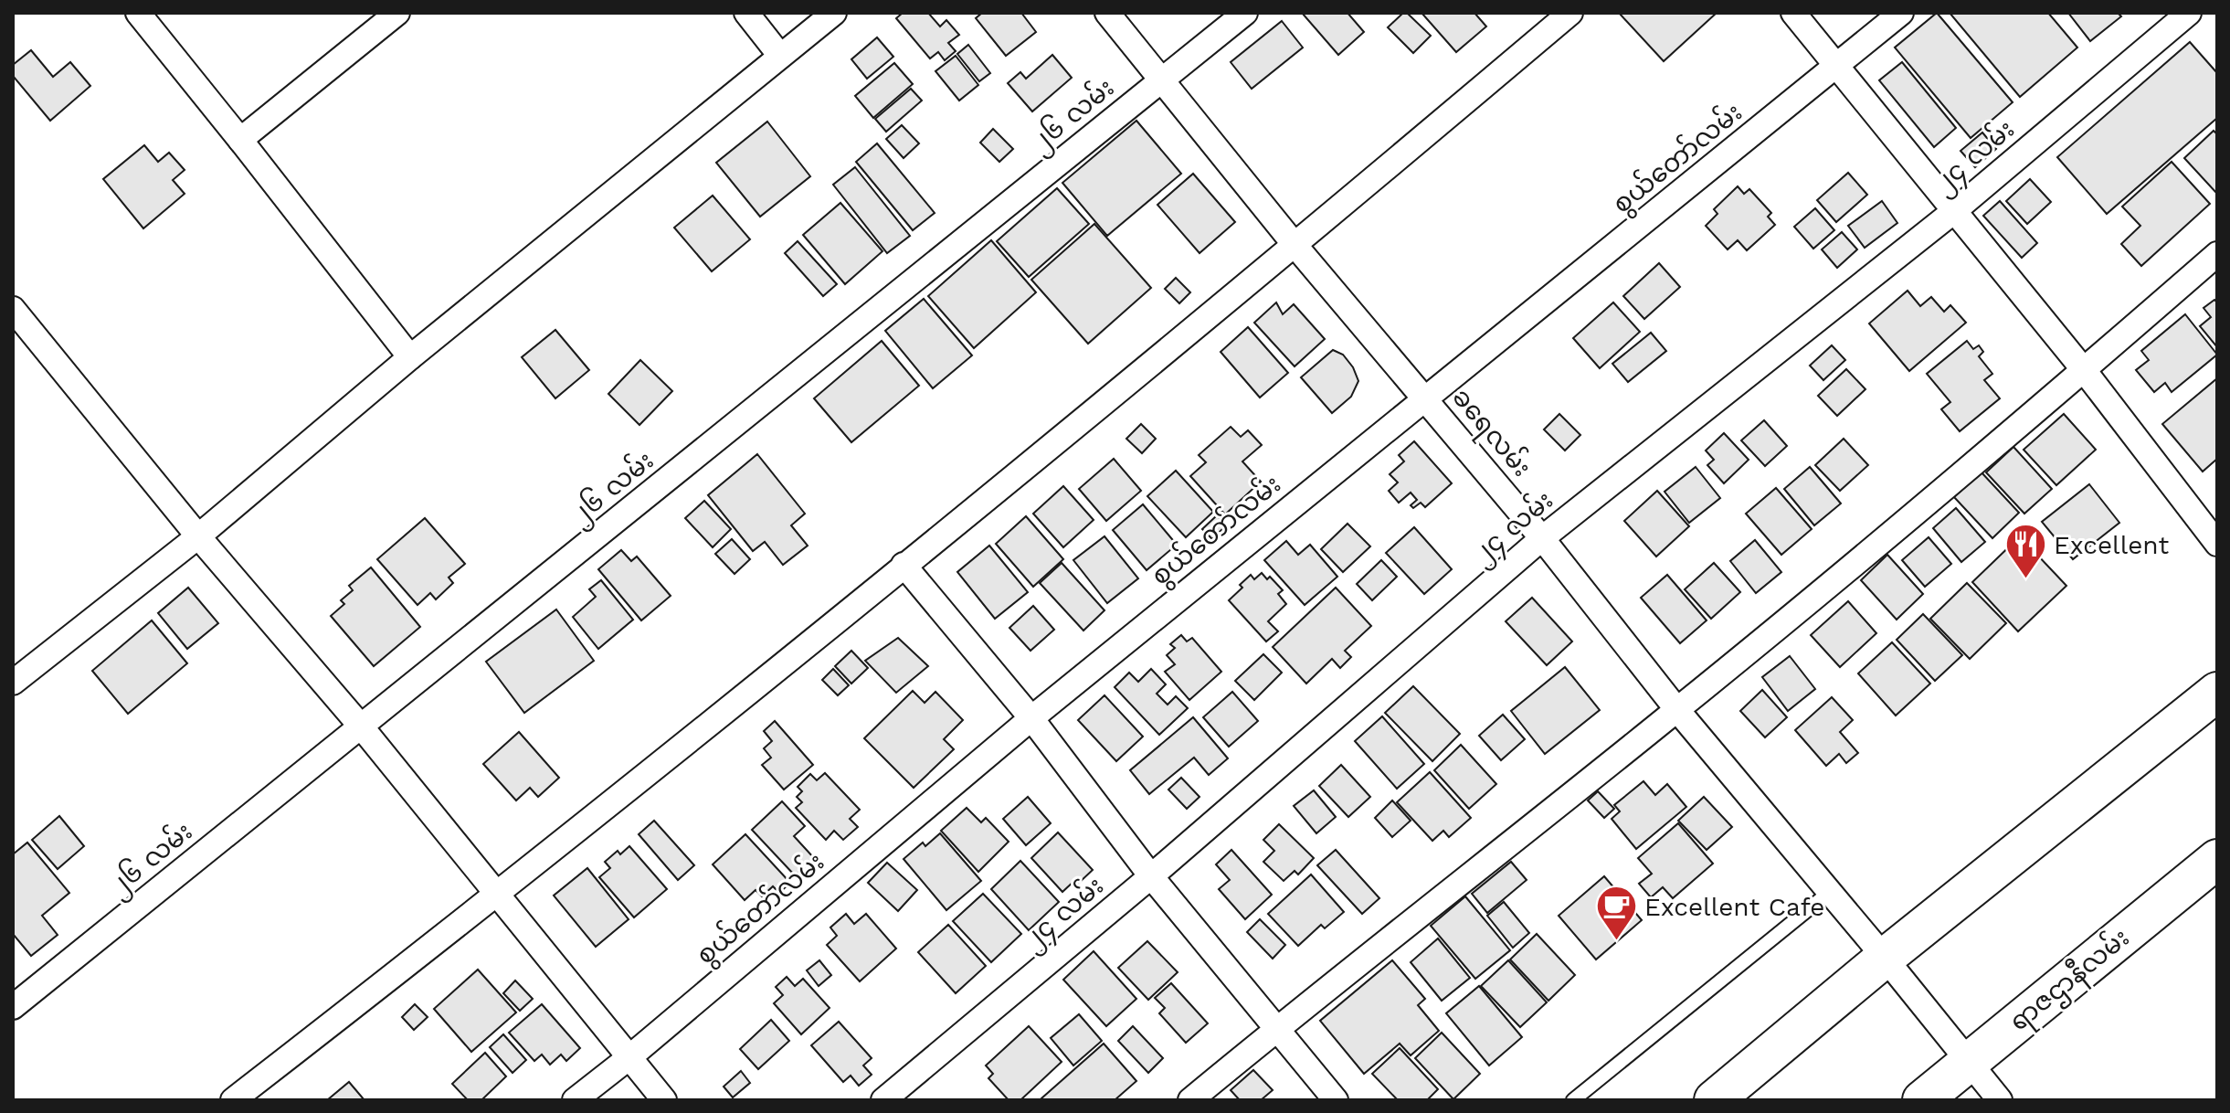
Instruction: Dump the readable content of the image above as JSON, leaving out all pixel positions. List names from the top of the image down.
{
  "streets": {
    "main road": ["ရာဇဌာနီလမ်း"],
    "street": [
      "၂၆ လမ်း",
      "၂၄ လမ်း",
      "စွယ်တော်လမ်း",
      "ခရေလမ်း"
    ]
  },
  "crossings": [
    ["၂၆ လမ်း", "ခရေလမ်း"],
    ["၂၄ လမ်း", "ခရေလမ်း"],
    ["စွယ်တော်လမ်း", "ခရေလမ်း"],
    ["ခရေလမ်း", "ရာဇဌာနီလမ်း"]
  ],
  "places": {
    "restaurant": ["Excellent"],
    "cafe": ["Excellent Cafe"]
  }
}
